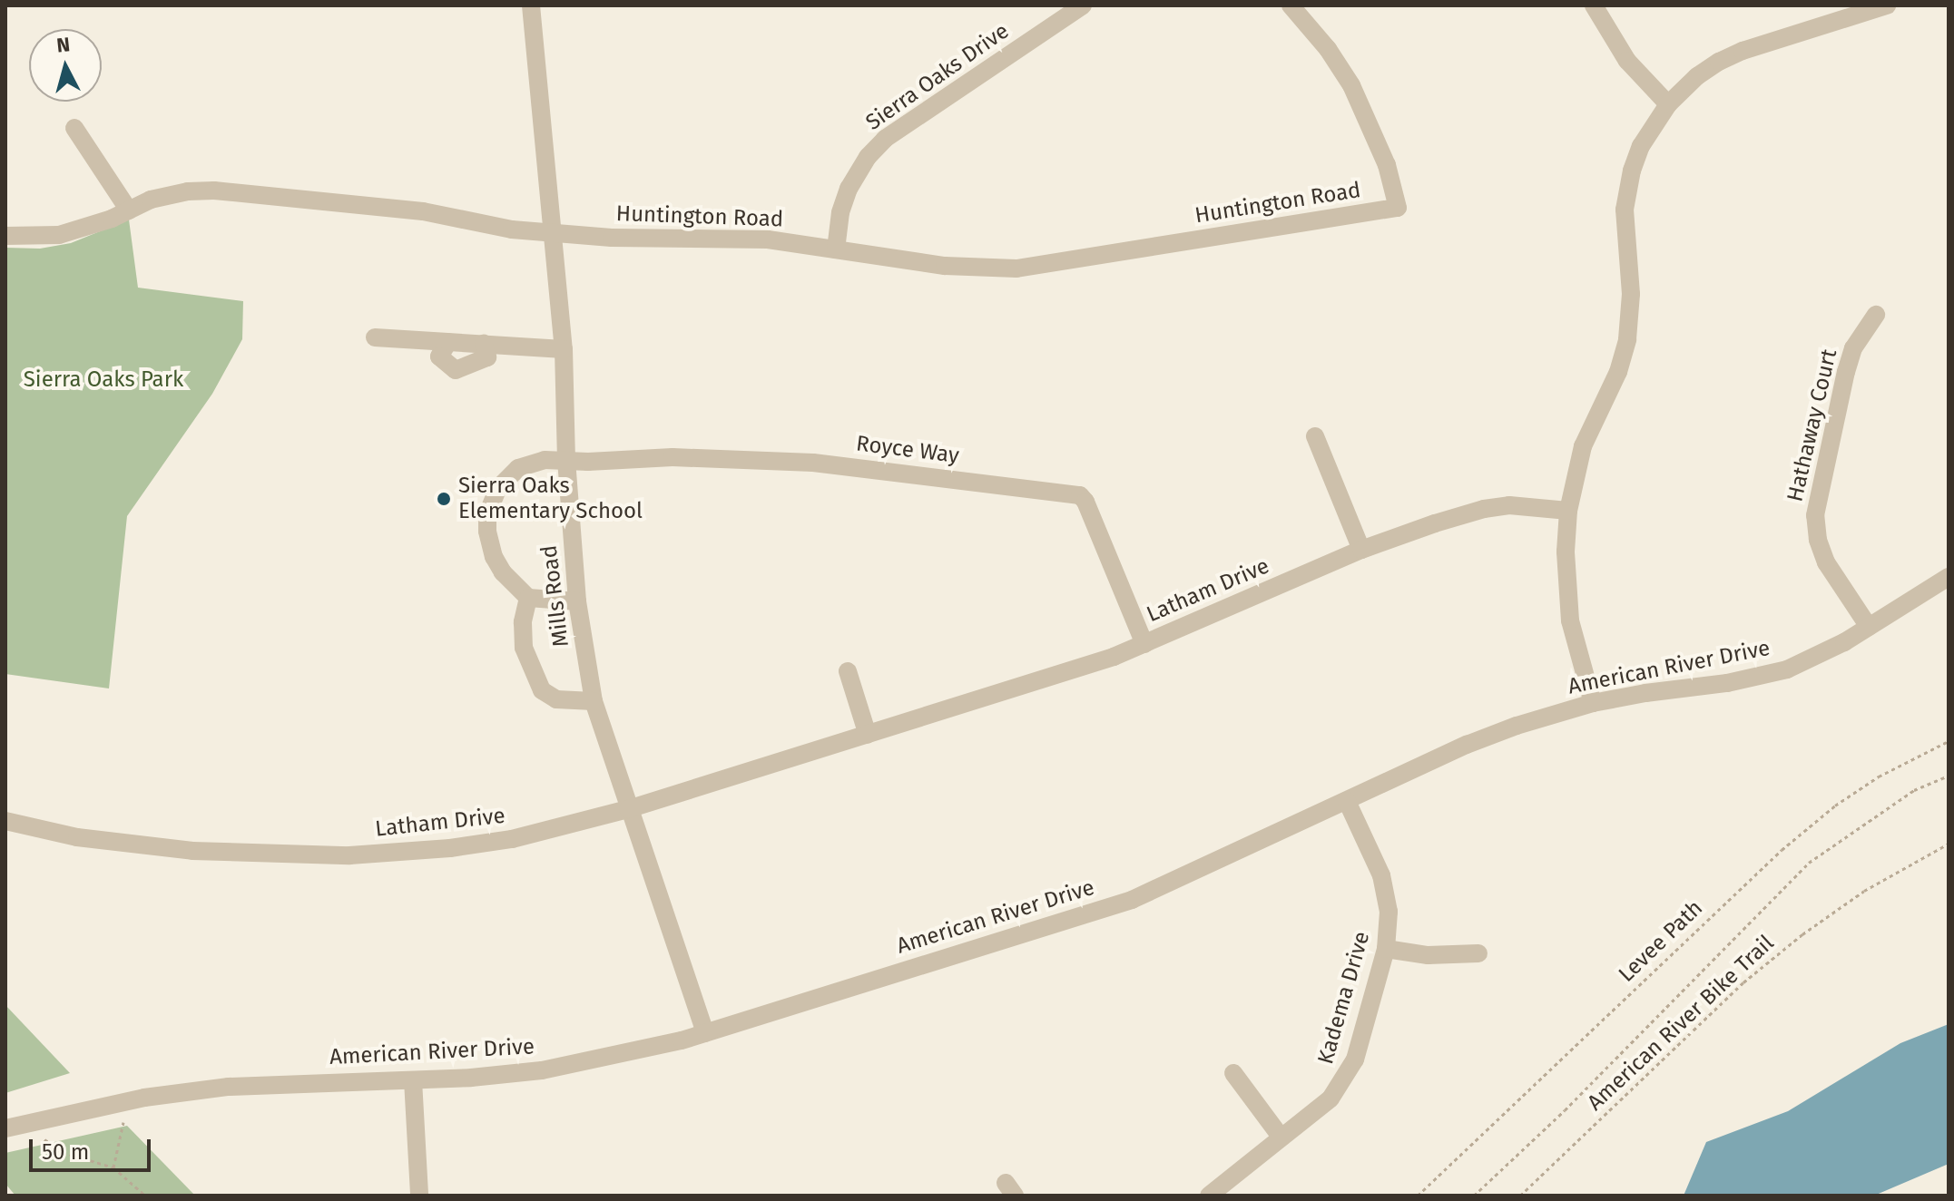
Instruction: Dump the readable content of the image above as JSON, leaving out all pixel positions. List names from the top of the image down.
{
  "streets": {
    "street": [
      "Sierra Oaks Drive",
      "Huntington Road",
      "Hathaway Court",
      "Royce Way",
      "Latham Drive",
      "Mills Road",
      "American River Drive",
      "Kadema Drive"
    ],
    "path": ["Levee Path", "American River Bike Trail"]
  },
  "crossings": [
    ["Sierra Oaks Drive", "Huntington Road"],
    ["Huntington Road", "Mills Road"],
    ["Hathaway Court", "American River Drive"],
    ["Royce Way", "Latham Drive"],
    ["Royce Way", "Mills Road"],
    ["Latham Drive", "Mills Road"],
    ["Mills Road", "American River Drive"],
    ["American River Drive", "Kadema Drive"]
  ],
  "parks": ["Sierra Oaks Park"],
  "places": ["Sierra Oaks Elementary School"],
  "scale_bar": "50 m",
  "north": "top"
}
